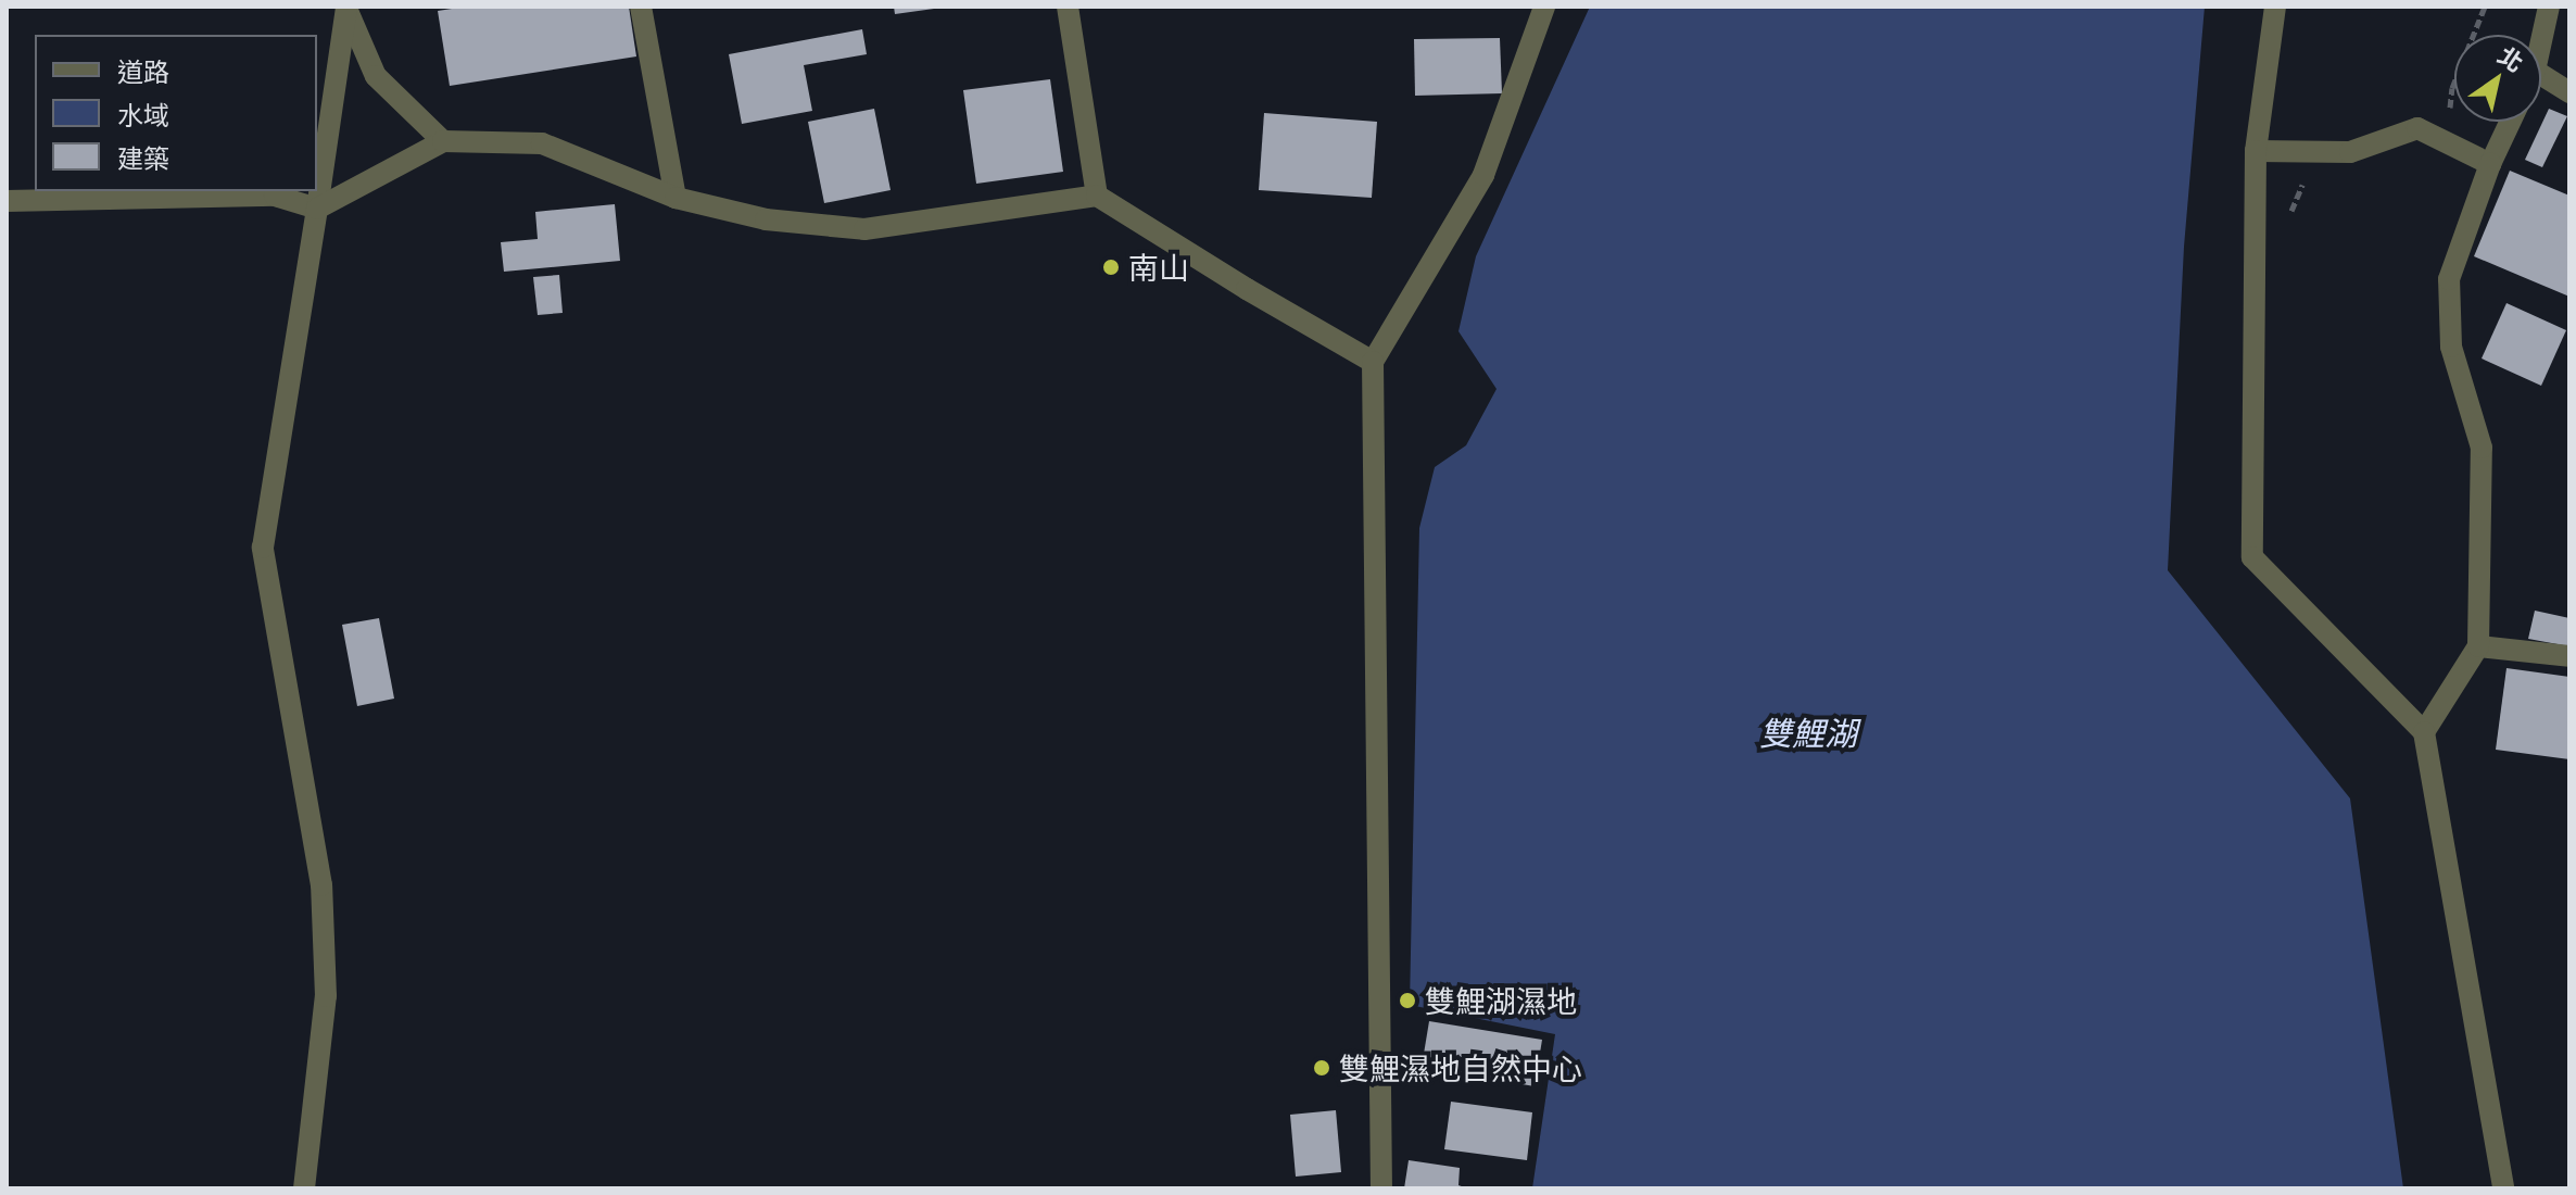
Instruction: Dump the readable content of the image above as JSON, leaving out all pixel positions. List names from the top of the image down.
{
  "water": ["雙鯉湖"],
  "places": ["南山", "雙鯉湖濕地", "雙鯉濕地自然中心"],
  "legend": ["道路", "水域", "建築"],
  "north": "top right"
}
